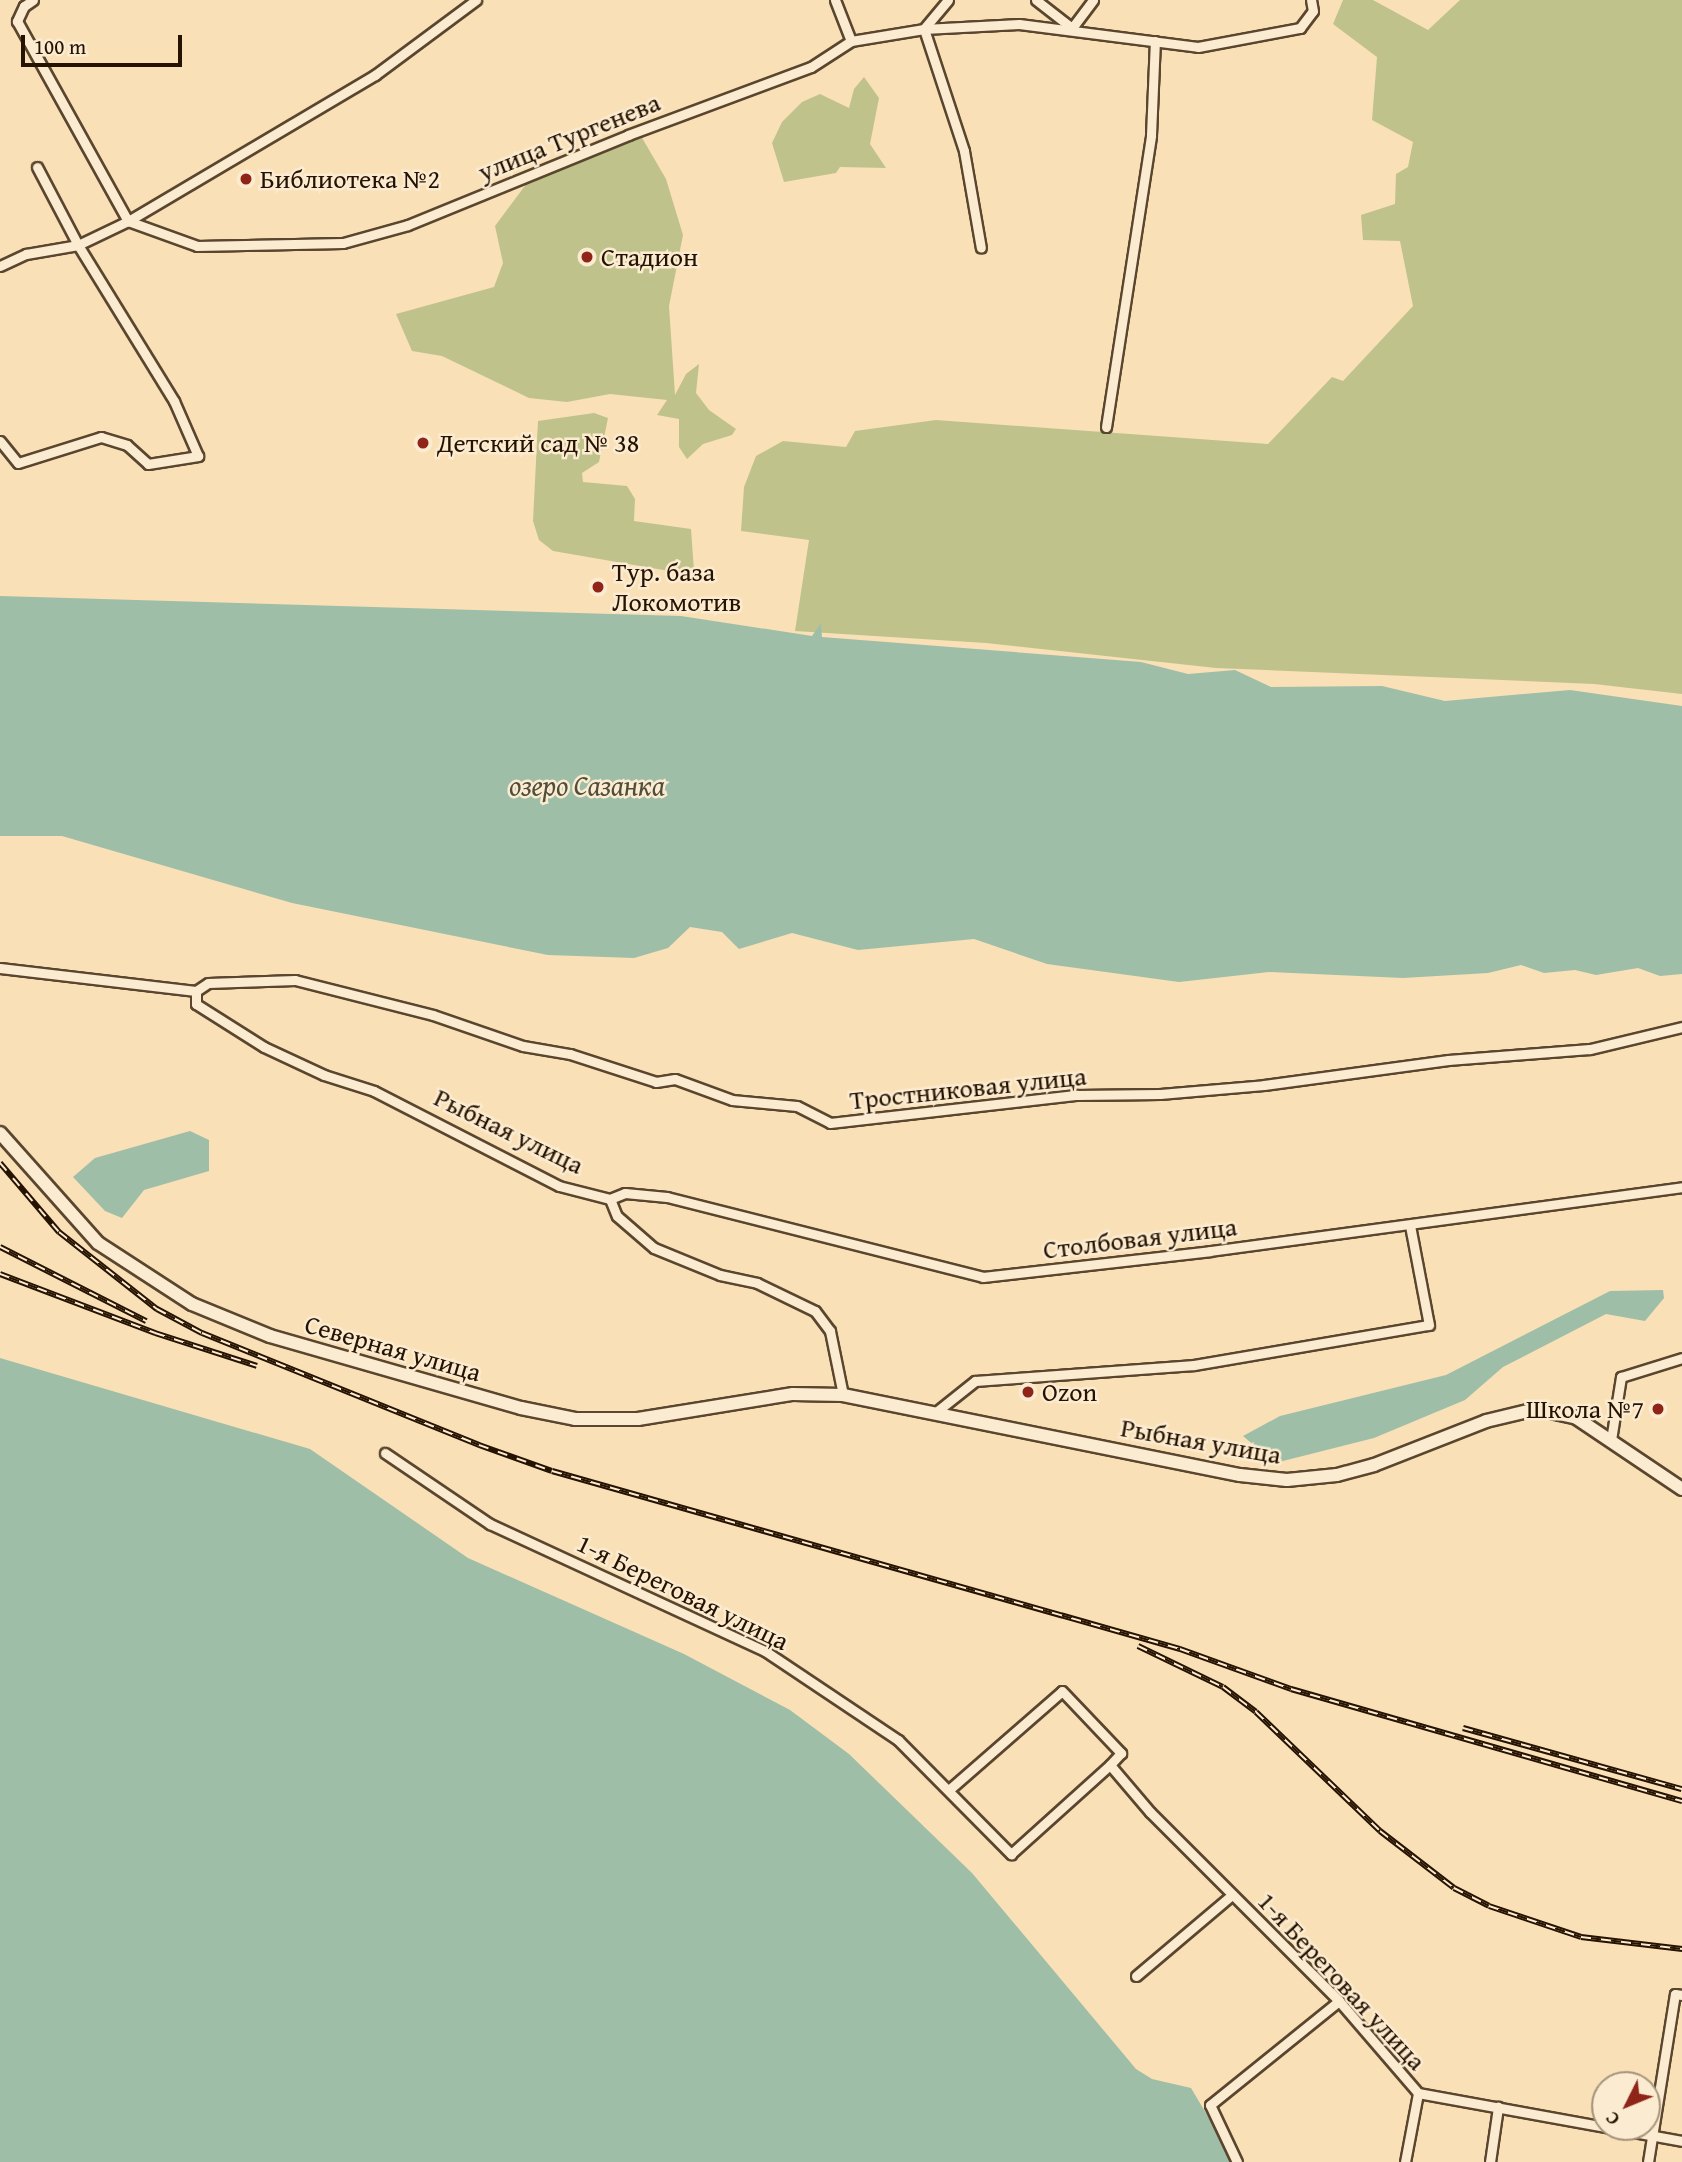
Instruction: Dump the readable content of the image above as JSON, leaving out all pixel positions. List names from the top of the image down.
{
  "streets": {
    "street": [
      "улица Тургенева",
      "Тростниковая улица",
      "Рыбная улица",
      "Столбовая улица",
      "Северная улица",
      "1-я Береговая улица"
    ]
  },
  "crossings": [
    ["Тростниковая улица", "Рыбная улица"],
    ["Рыбная улица", "Столбовая улица"],
    ["Рыбная улица", "Северная улица"]
  ],
  "water": ["озеро Сазанка"],
  "places": [
    "Библиотека №2",
    "Стадион",
    "Детский сад № 38",
    "Тур. база Локомотив",
    "Ozon",
    "Школа №7"
  ],
  "scale_bar": "100 m",
  "north": "bottom left"
}
